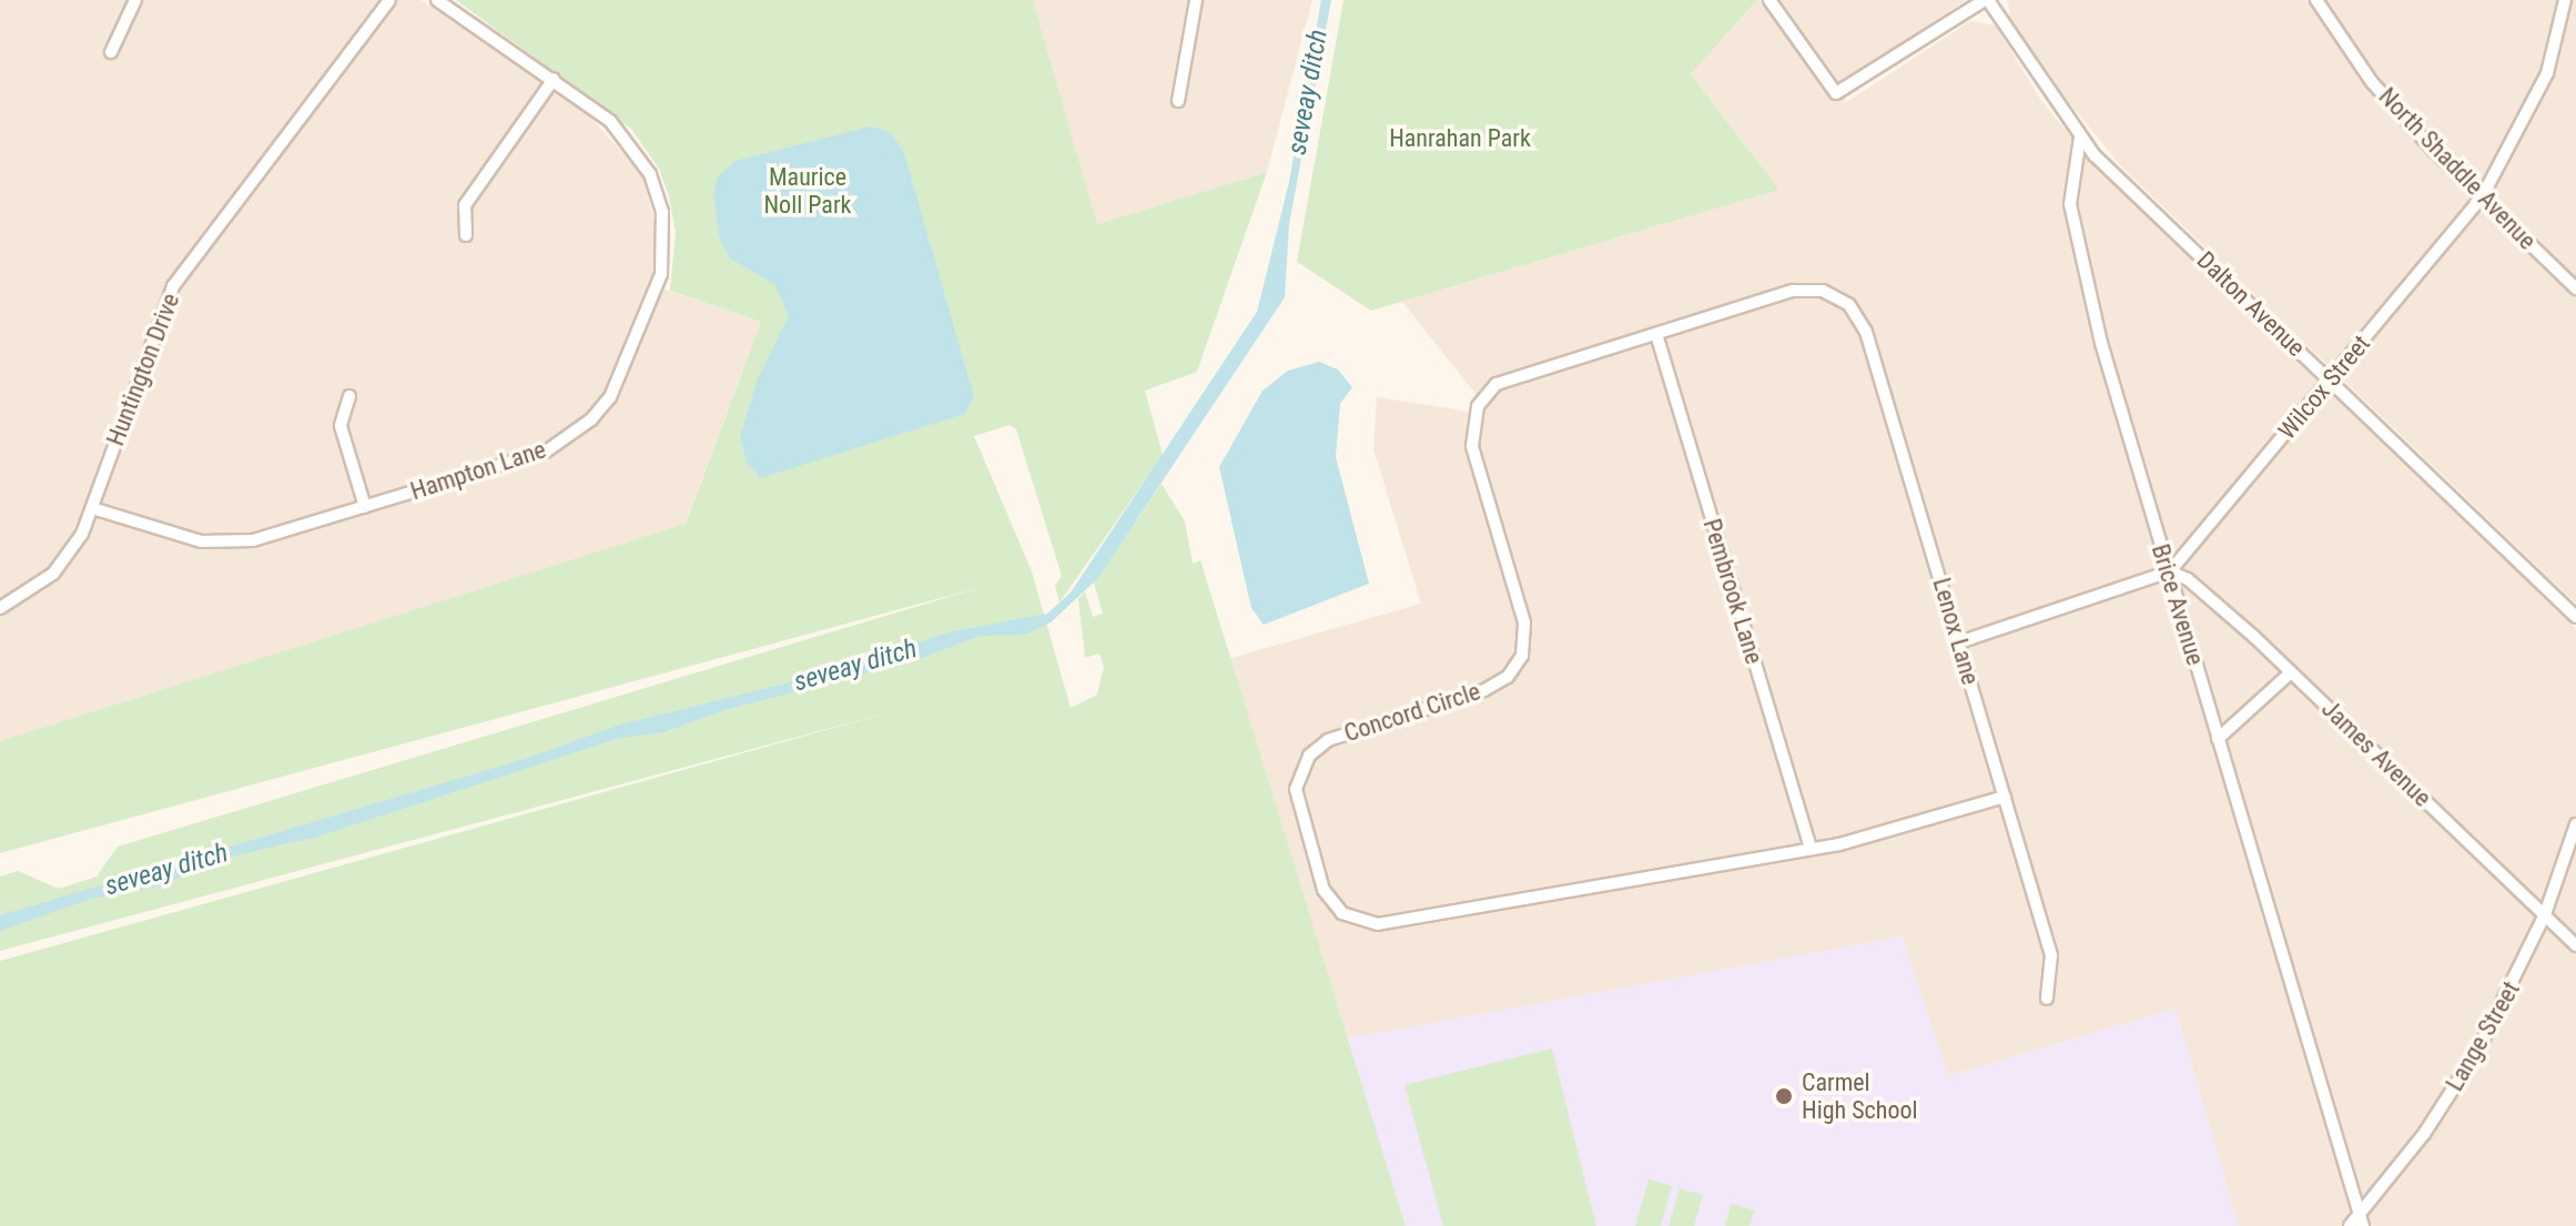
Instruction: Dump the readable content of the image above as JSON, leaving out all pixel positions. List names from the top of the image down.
{
  "streets": {
    "street": [
      "North Shaddle Avenue",
      "Dalton Avenue",
      "Huntington Drive",
      "Wilcox Street",
      "Hampton Lane",
      "Pembrook Lane",
      "Brice Avenue",
      "Lenox Lane",
      "Concord Circle",
      "James Avenue",
      "Lange Street"
    ]
  },
  "crossings": [
    ["North Shaddle Avenue", "Wilcox Street"],
    ["Dalton Avenue", "Wilcox Street"],
    ["Dalton Avenue", "Brice Avenue"],
    ["Huntington Drive", "Hampton Lane"],
    ["Wilcox Street", "Brice Avenue"],
    ["Wilcox Street", "James Avenue"],
    ["Pembrook Lane", "Concord Circle"],
    ["Brice Avenue", "James Avenue"],
    ["Brice Avenue", "Lange Street"],
    ["Lenox Lane", "Concord Circle"],
    ["James Avenue", "Lange Street"]
  ],
  "water": ["seveay ditch"],
  "parks": ["Hanrahan Park", "Maurice Noll Park"],
  "places": ["Carmel High School"]
}
